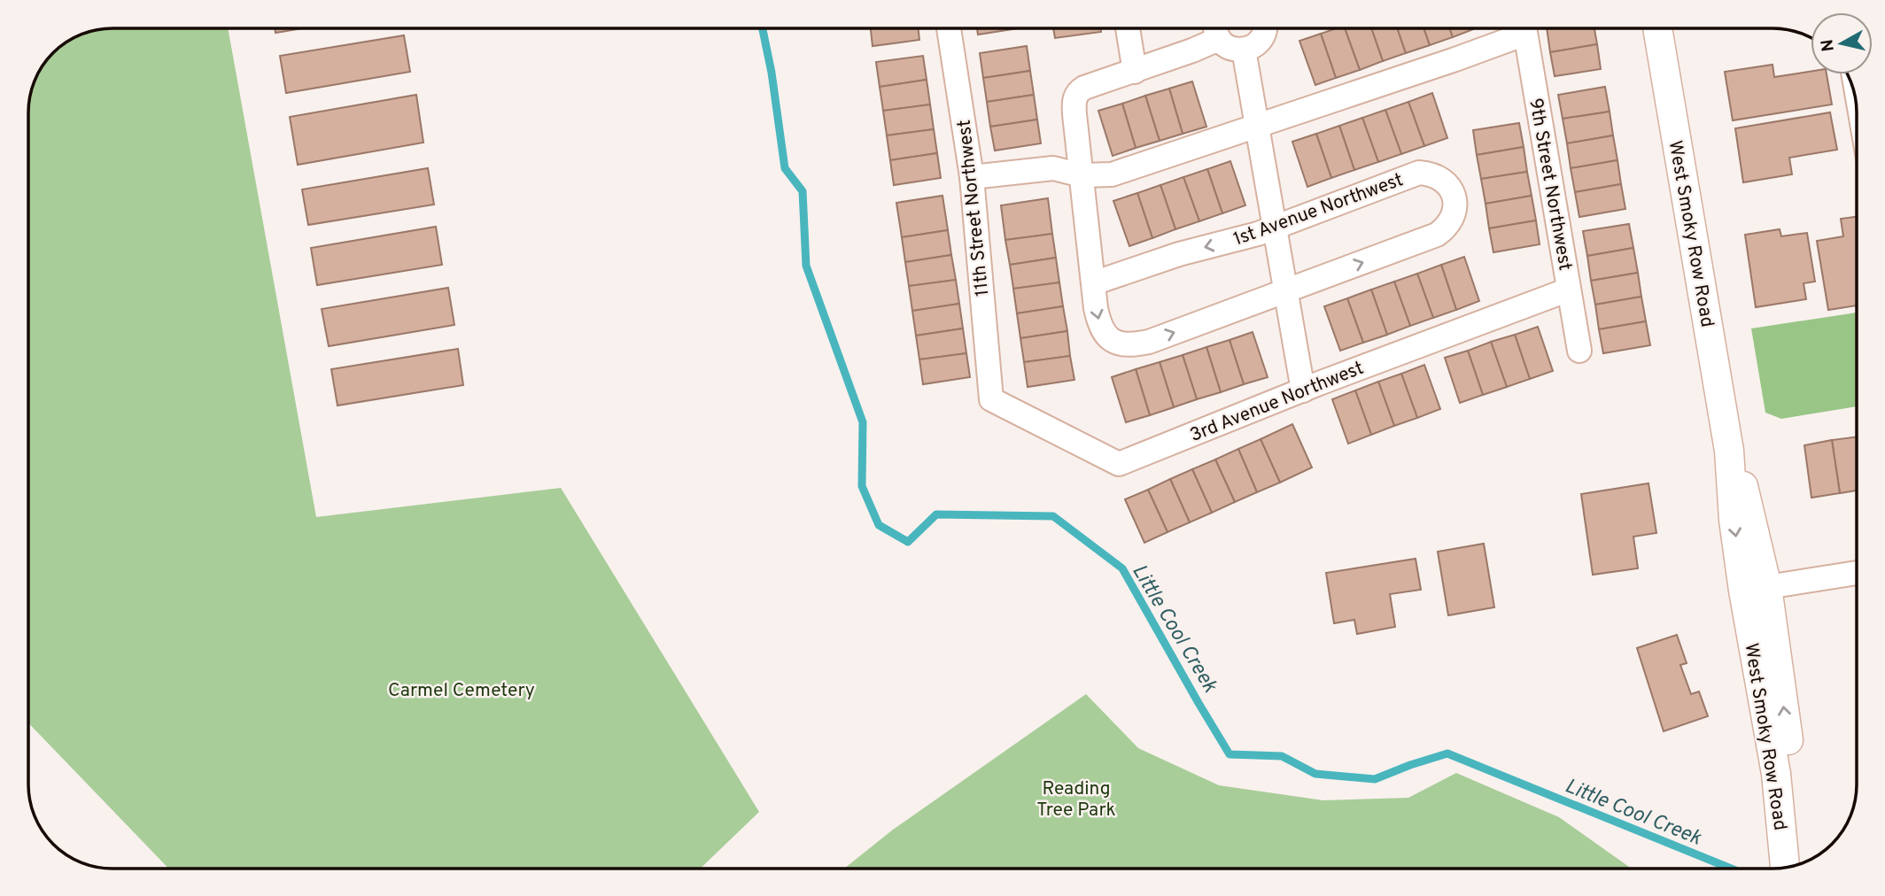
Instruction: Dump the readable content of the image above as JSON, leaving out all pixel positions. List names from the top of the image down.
{
  "streets": {
    "street": [
      "9th Street Northwest",
      "11th Street Northwest",
      "1st Avenue Northwest",
      "West Smoky Row Road",
      "3rd Avenue Northwest"
    ]
  },
  "crossings": [
    ["9th Street Northwest", "3rd Avenue Northwest"],
    ["11th Street Northwest", "3rd Avenue Northwest"]
  ],
  "water": ["Little Cool Creek"],
  "parks": ["Carmel Cemetery", "Reading Tree Park"],
  "north": "left"
}
